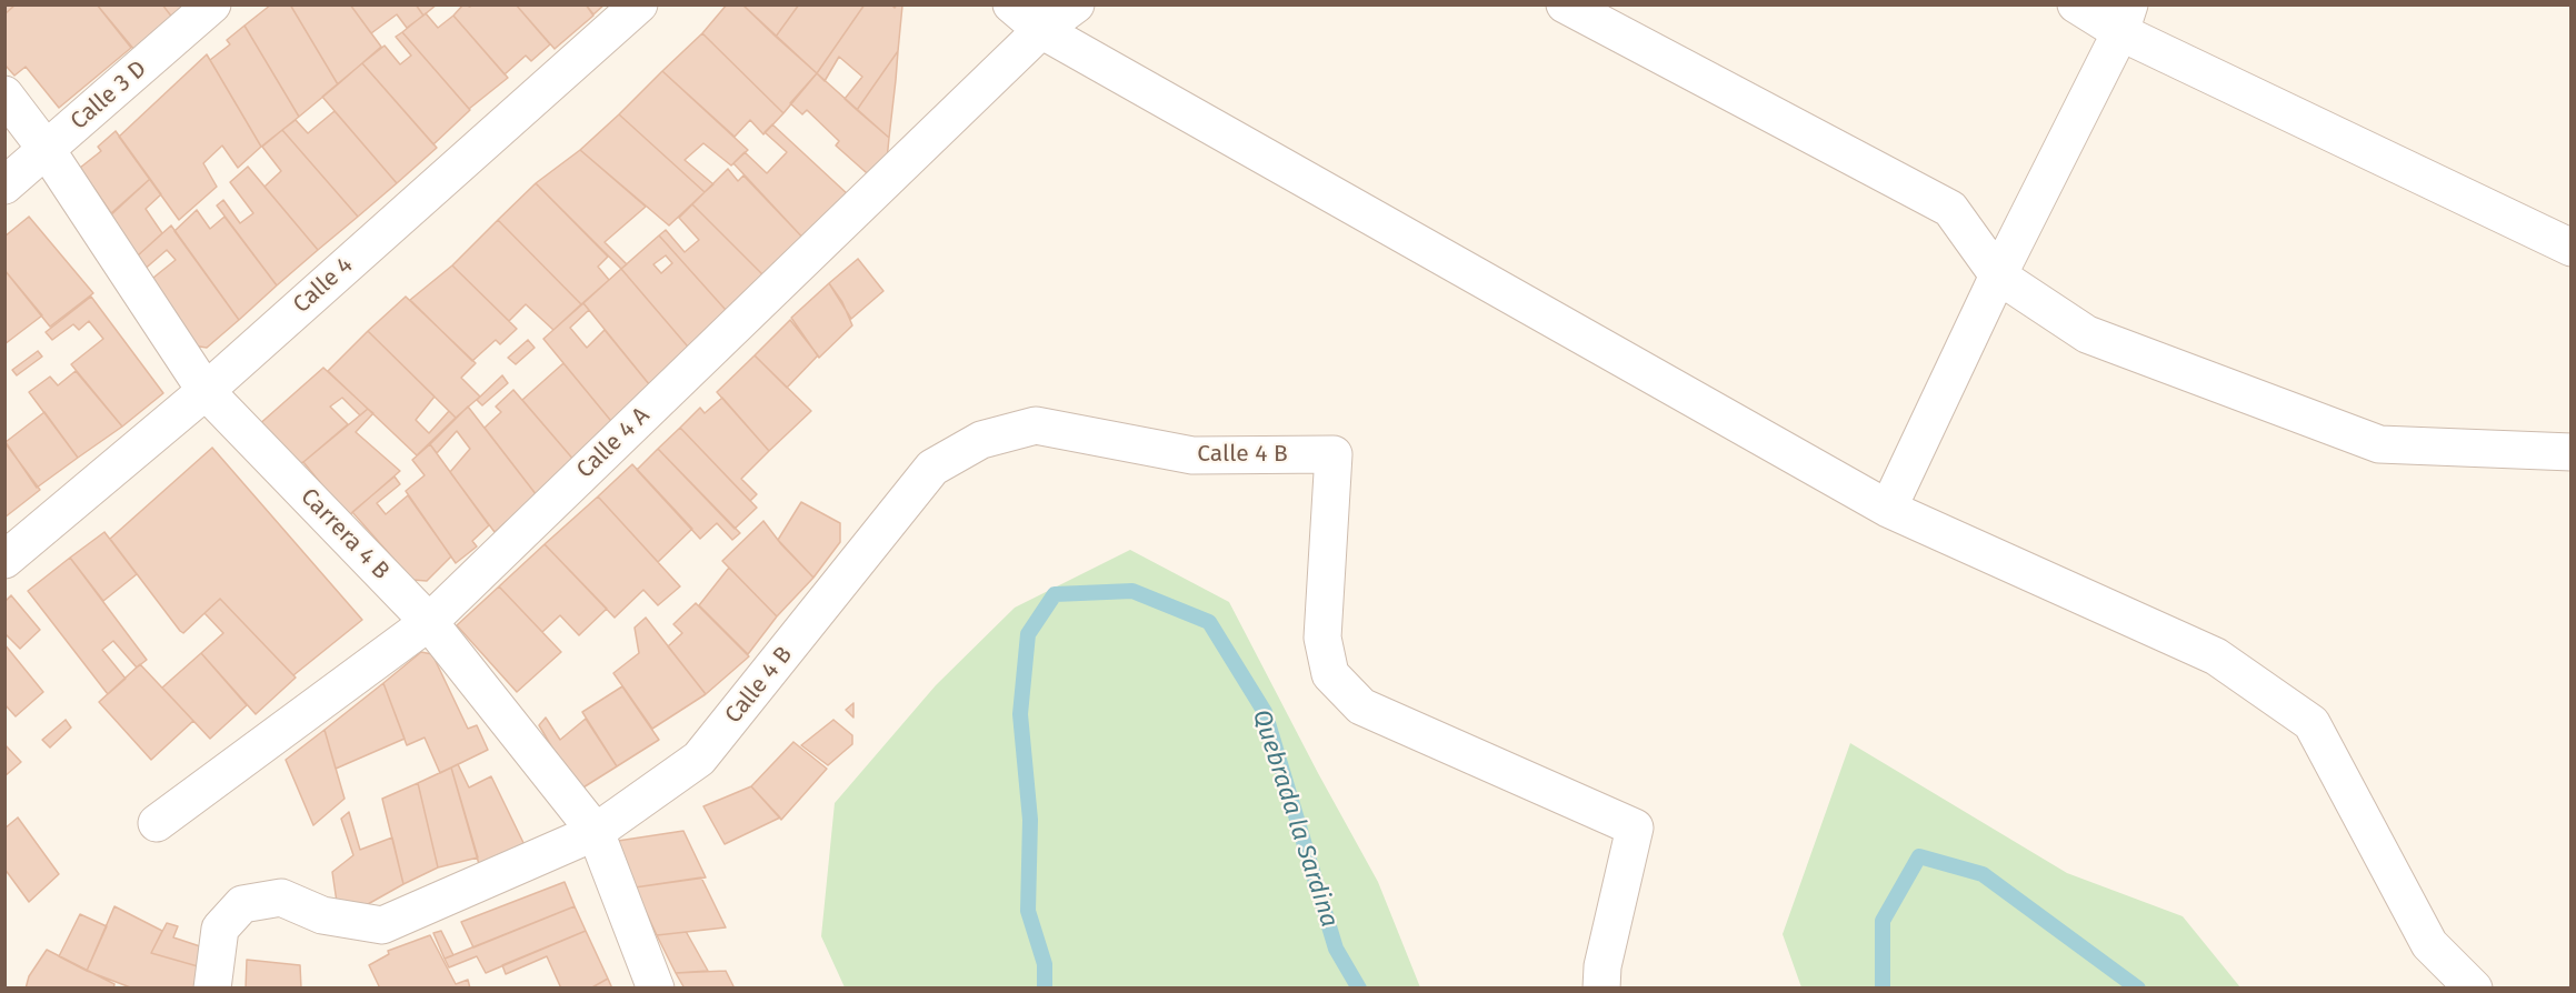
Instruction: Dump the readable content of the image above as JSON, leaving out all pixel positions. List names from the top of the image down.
{
  "streets": {
    "street": [
      "Calle 3 D",
      "Calle 4",
      "Calle 4 A",
      "Calle 4 B",
      "Carrera 4 B"
    ]
  },
  "crossings": [
    ["Calle 3 D", "Carrera 4 B"],
    ["Calle 4", "Carrera 4 B"],
    ["Calle 4 A", "Carrera 4 B"],
    ["Calle 4 B", "Carrera 4 B"]
  ],
  "water": ["Quebrada la Sardina"]
}
